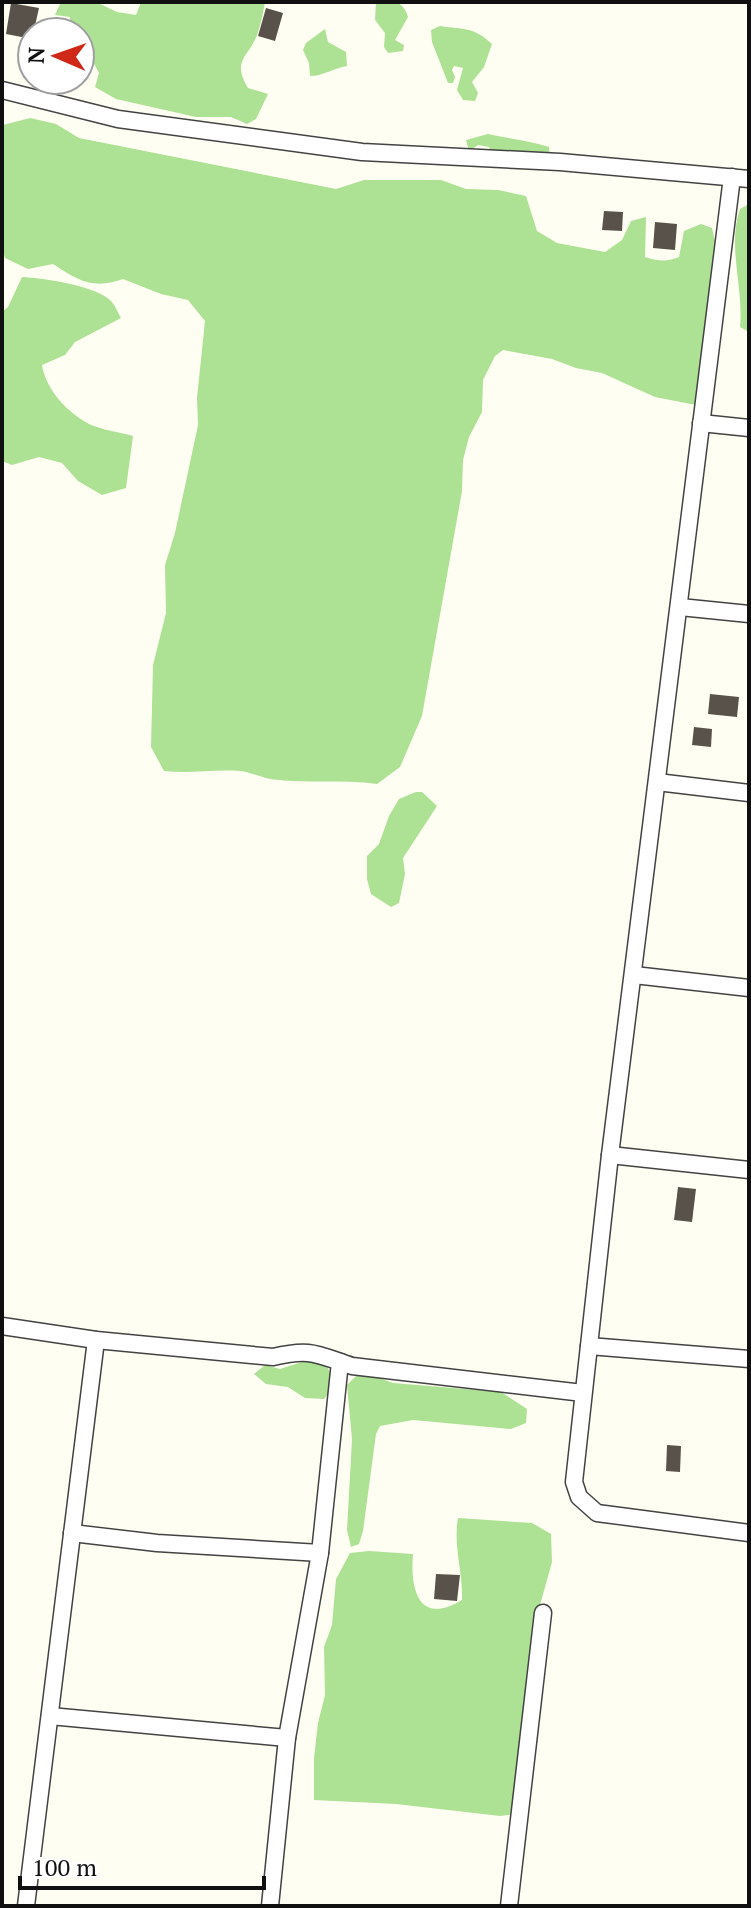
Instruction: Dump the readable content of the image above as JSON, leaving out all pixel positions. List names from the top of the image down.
{
  "scale_bar": "100 m",
  "north": "left"
}
